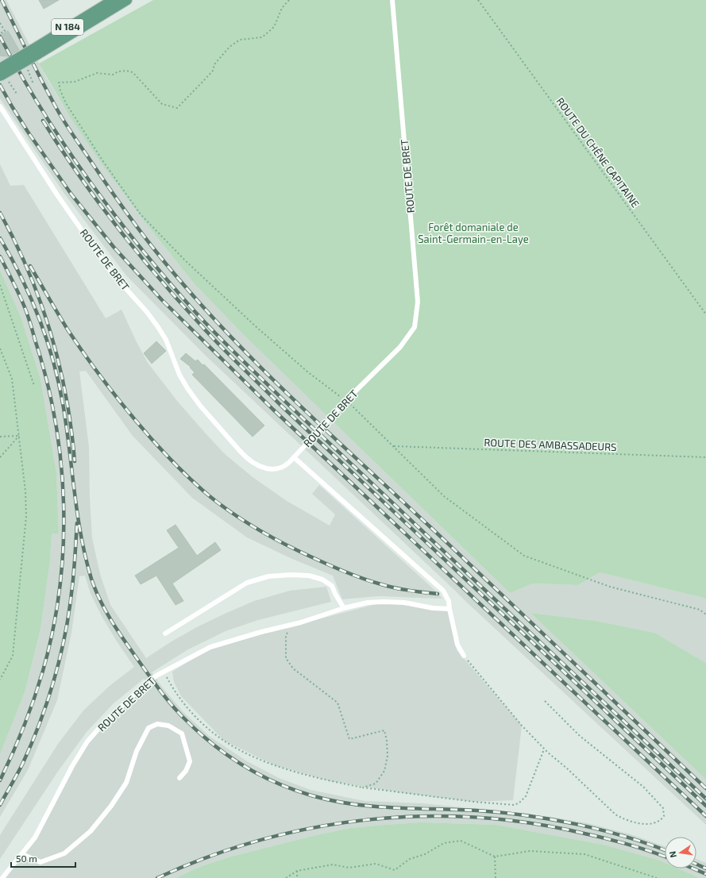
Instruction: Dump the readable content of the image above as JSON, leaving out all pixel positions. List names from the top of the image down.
{
  "streets": {
    "main road": ["N 184"],
    "lane": ["ROUTE DE BRET"],
    "path": ["ROUTE DU CHÊNE CAPITAINE", "ROUTE DES AMBASSADEURS"]
  },
  "parks": ["Forêt domaniale de Saint-Germain-en-Laye"],
  "scale_bar": "50 m",
  "north": "left"
}
